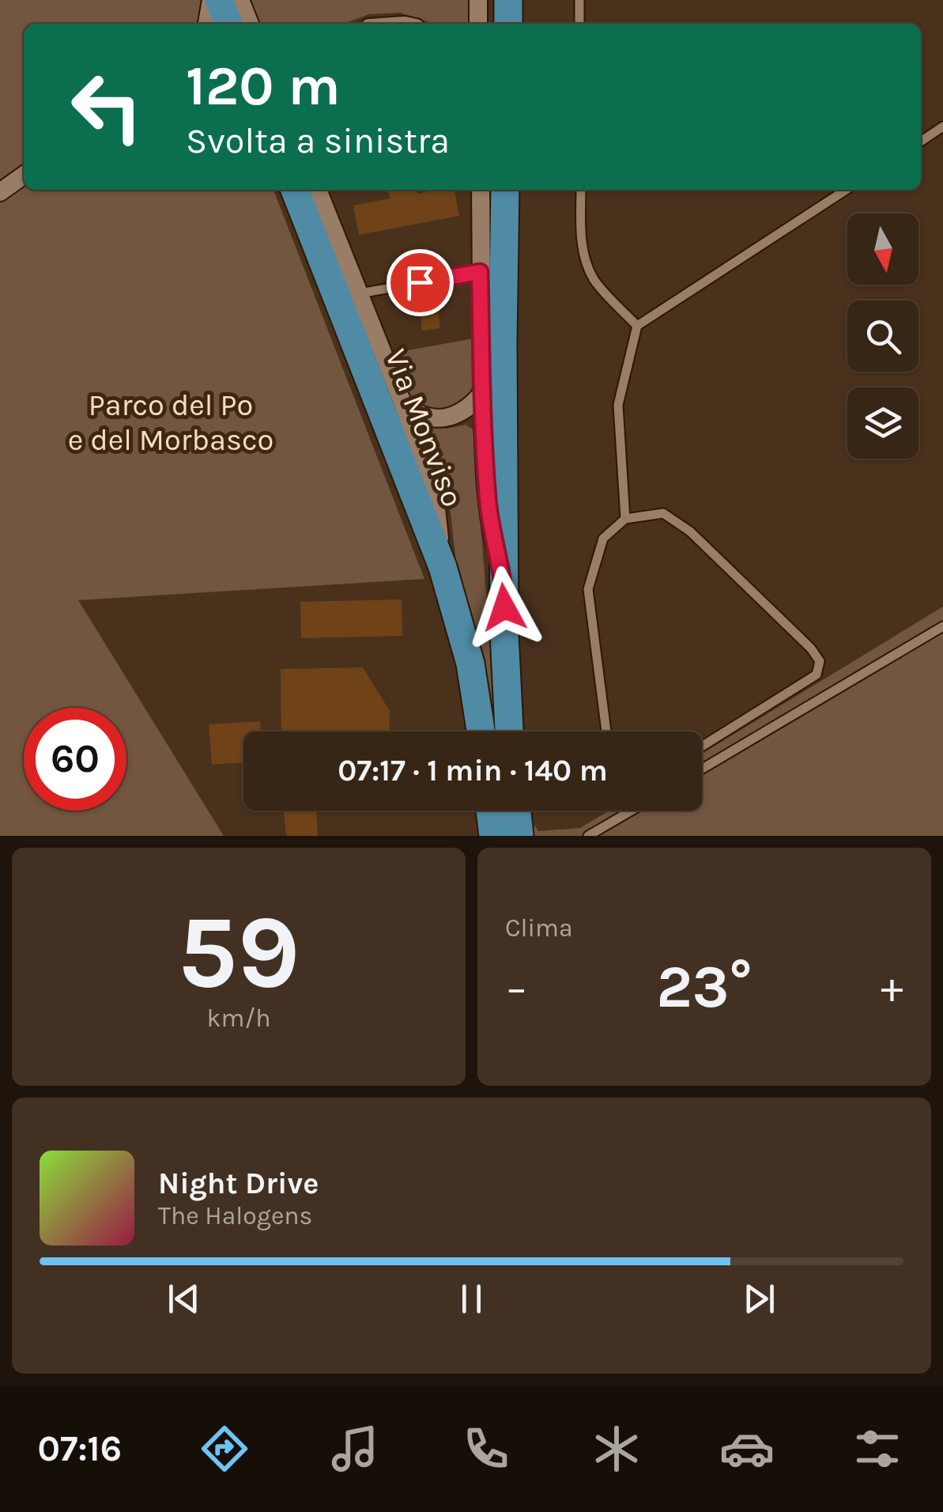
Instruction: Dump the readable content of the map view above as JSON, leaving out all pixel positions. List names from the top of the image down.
{
  "streets": {
    "main road": ["Via Monviso"]
  },
  "parks": ["Parco del Po e del Morbasco"],
  "north": "bottom",
  "page": {
    "turn": ["120 m", "Svolta a sinistra"],
    "limit": "60",
    "trip": "07:17 · 1 min · 140 m",
    "tile": [
      ["59", "km/h"],
      "Clima"
    ],
    "heat": ["−", "23°", "+"],
    "song": ["Night Drive", "The Halogens"],
    "tabs": "07:16"
  }
}
